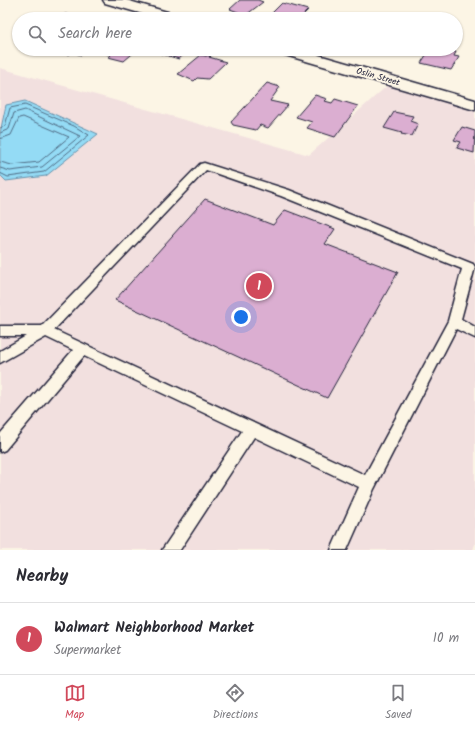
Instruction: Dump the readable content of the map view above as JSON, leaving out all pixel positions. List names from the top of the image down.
{
  "streets": {
    "street": ["Oslin Street"]
  },
  "page": {
    "search": "Search here",
    "pins": "1",
    "heading": "Nearby",
    "list": [
      {
        "mark": "1",
        "name": "Walmart Neighborhood Market",
        "note": "Supermarket",
        "value": "10 m"
      }
    ],
    "nav": ["Map", "Directions", "Saved"]
  }
}
